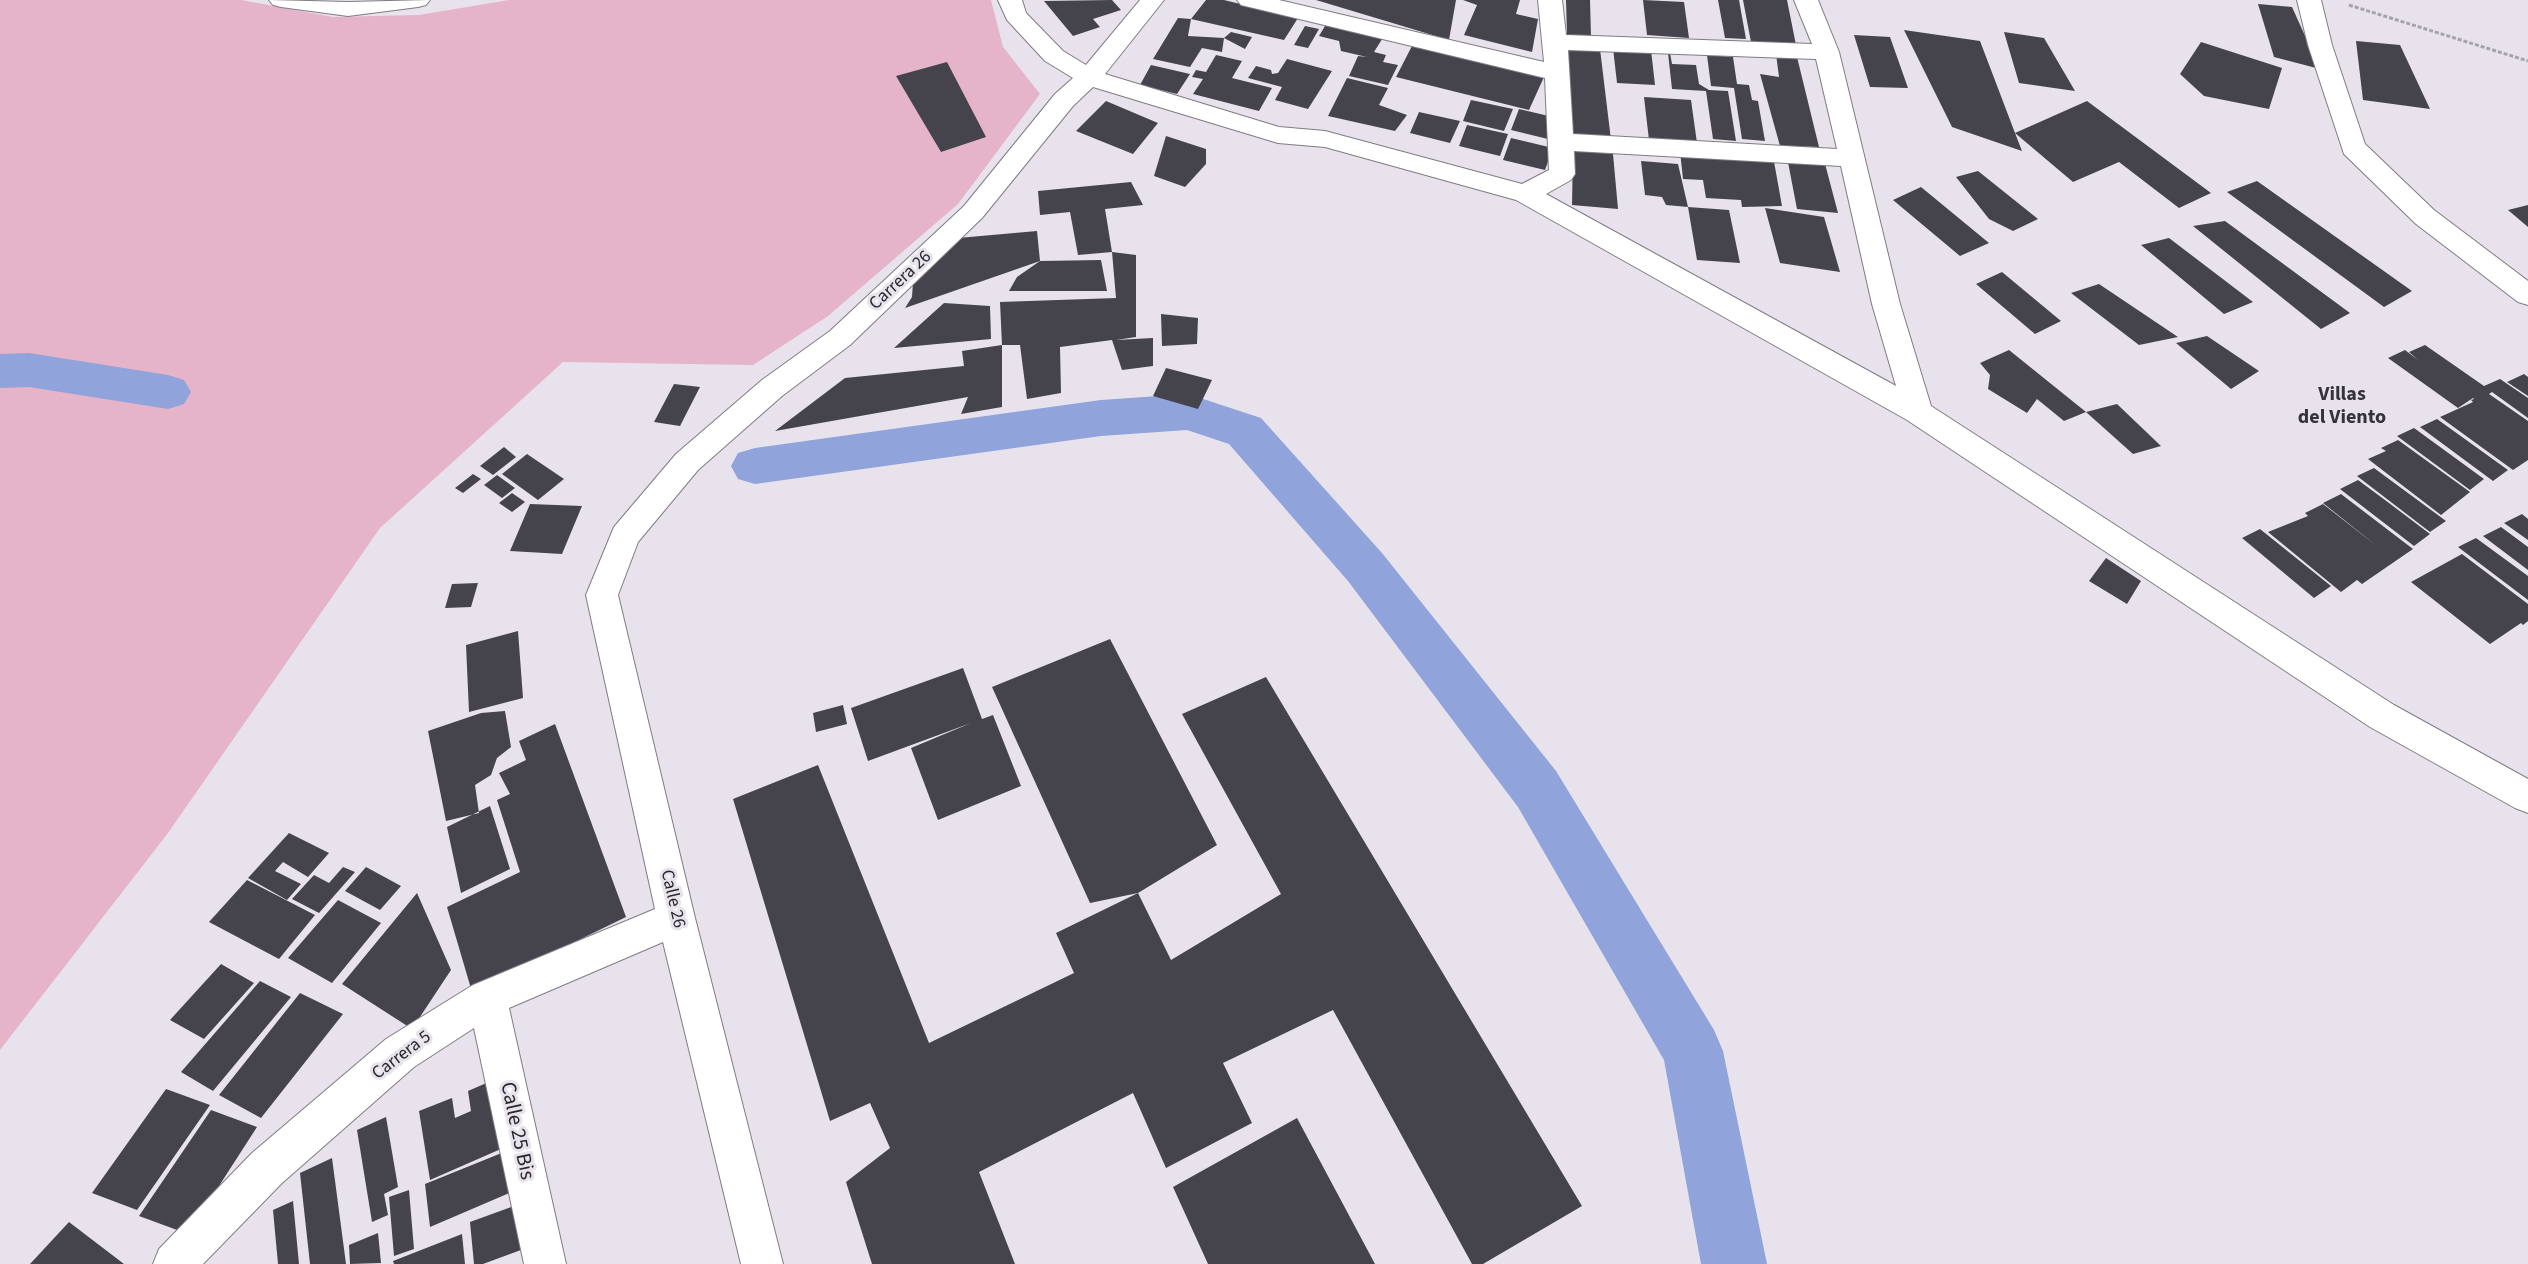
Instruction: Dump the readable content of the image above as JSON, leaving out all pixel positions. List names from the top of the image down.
{
  "streets": {
    "street": [
      "Carrera 26",
      "Calle 26",
      "Carrera 5",
      "Calle 25 Bis"
    ]
  },
  "crossings": [
    ["Carrera 26", "Calle 26"],
    ["Calle 26", "Carrera 5"],
    ["Carrera 5", "Calle 25 Bis"]
  ],
  "districts": ["Villas del Viento"]
}
